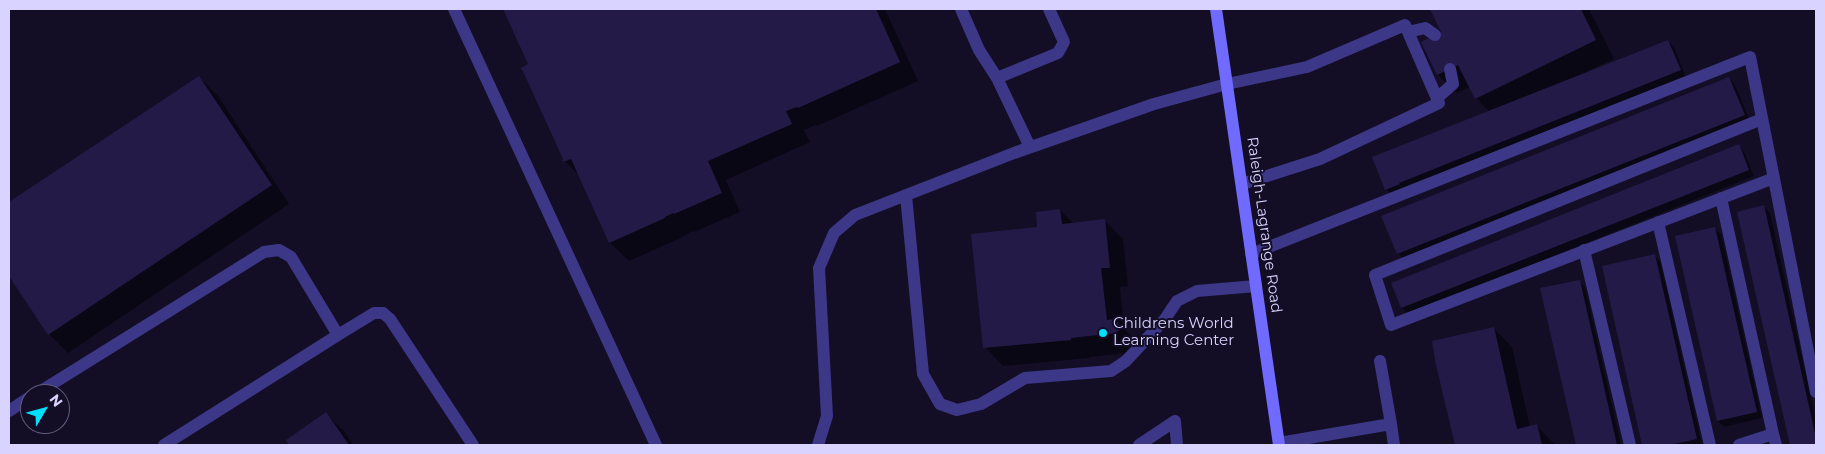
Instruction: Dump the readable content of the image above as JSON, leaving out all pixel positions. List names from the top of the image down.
{
  "streets": {
    "main road": ["Raleigh-Lagrange Road"]
  },
  "places": ["Childrens World Learning Center"],
  "north": "top right"
}
